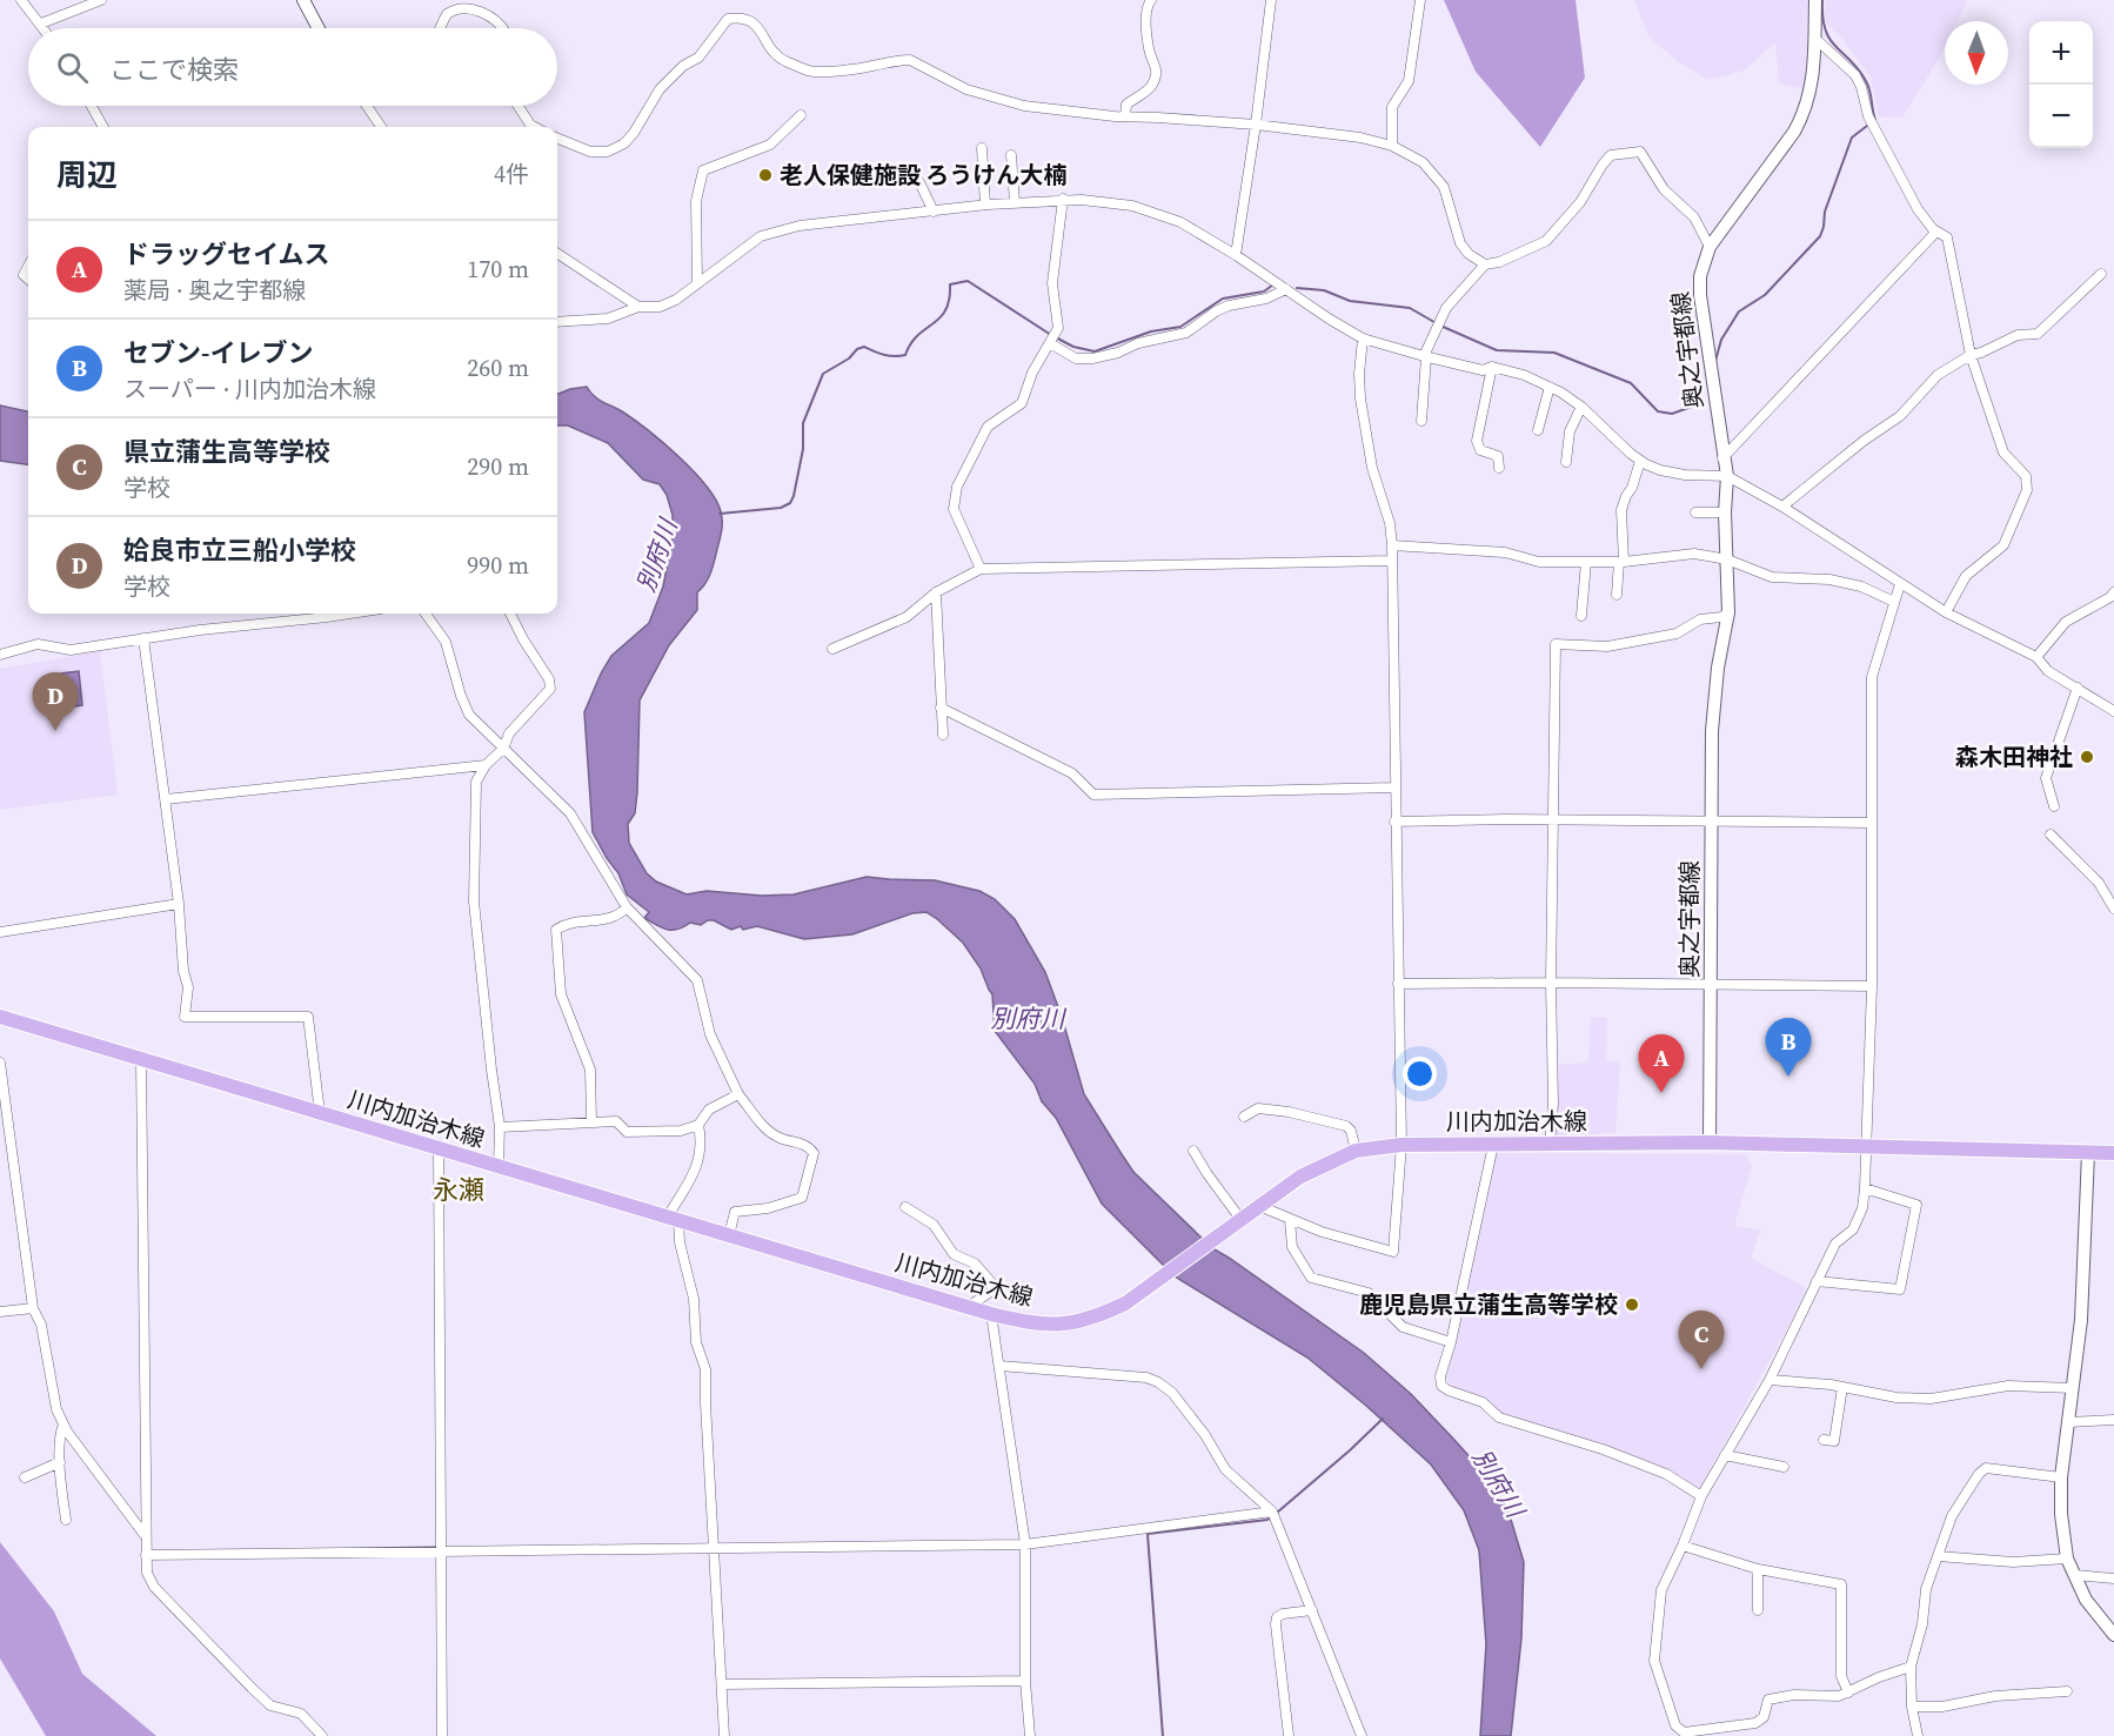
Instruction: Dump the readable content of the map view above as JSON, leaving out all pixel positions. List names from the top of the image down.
{
  "streets": {
    "main road": ["川内加治木線"],
    "street": ["奥之宇都線"]
  },
  "crossings": [
    ["奥之宇都線", "川内加治木線"]
  ],
  "districts": ["永瀬"],
  "water": ["別府川"],
  "places": ["老人保健施設 ろうけん大楠", "森木田神社", "鹿児島県立蒲生高等学校"],
  "north": "bottom",
  "page": {
    "map_buttons": ["+", "−"],
    "search": "ここで検索",
    "heading": ["周辺", "4件"],
    "list": [
      {
        "mark": "A",
        "name": "ドラッグセイムス",
        "note": "薬局 · 奥之宇都線",
        "value": "170 m"
      },
      {
        "mark": "B",
        "name": "セブン-イレブン",
        "note": "スーパー · 川内加治木線",
        "value": "260 m"
      },
      {
        "mark": "C",
        "name": "県立蒲生高等学校",
        "note": "学校",
        "value": "290 m"
      },
      {
        "mark": "D",
        "name": "姶良市立三船小学校",
        "note": "学校",
        "value": "990 m"
      }
    ],
    "pins": [
      "D",
      "B",
      "A",
      "C"
    ]
  }
}
